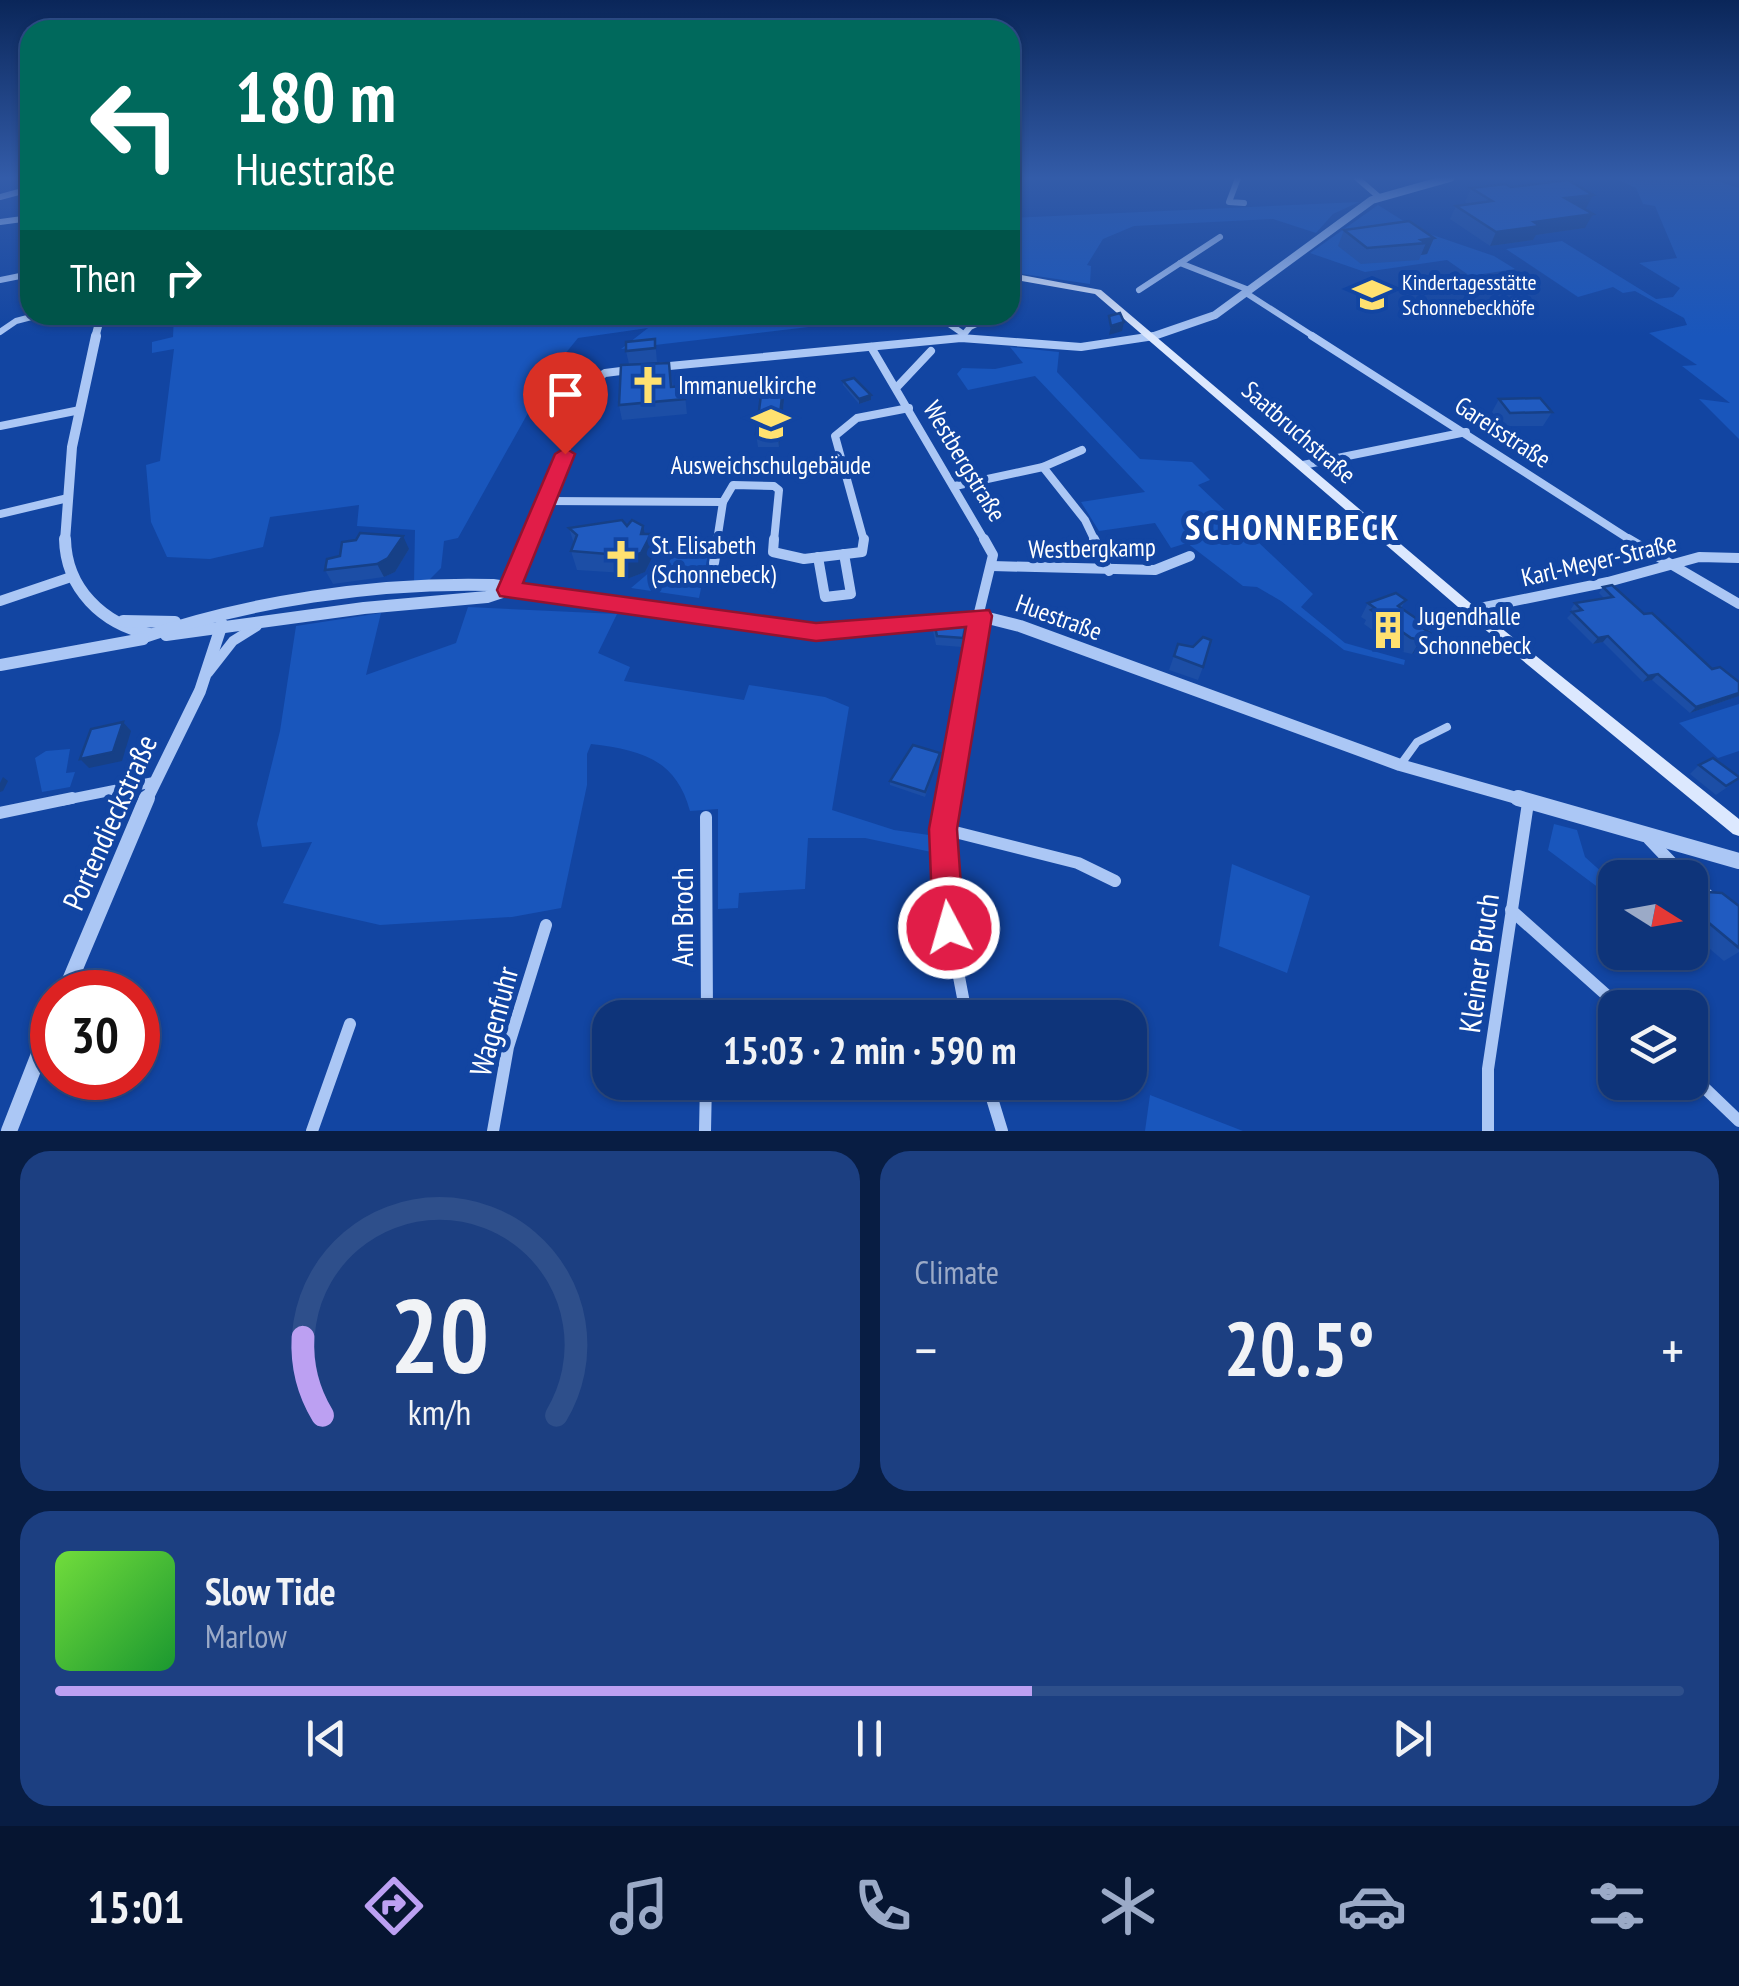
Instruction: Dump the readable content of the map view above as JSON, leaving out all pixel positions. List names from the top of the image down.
{
  "streets": {
    "main road": ["Saatbruchstraße"],
    "street": [
      "Gareisstraße",
      "Westbergstraße",
      "Westbergkamp",
      "Karl-Meyer-Straße",
      "Huestraße",
      "Portendieckstraße",
      "Am Broch",
      "Kleiner Bruch",
      "Wagenfuhr"
    ]
  },
  "crossings": [
    ["Saatbruchstraße", "Karl-Meyer-Straße"],
    ["Gareisstraße", "Karl-Meyer-Straße"],
    ["Westbergstraße", "Westbergkamp"],
    ["Huestraße", "Portendieckstraße"],
    ["Huestraße", "Kleiner Bruch"]
  ],
  "districts": ["SCHONNEBECK"],
  "places": {
    "school or university": ["Kindertagesstätte Schonnebeckhöfe", "Ausweichschulgebäude"],
    "church": ["Immanuelkirche", "St. Elisabeth (Schonnebeck)"],
    "building": ["Jugendhalle Schonnebeck"]
  },
  "north": "right",
  "page": {
    "turn": ["180 m", "Huestraße"],
    "then": "Then",
    "limit": "30",
    "trip": "15:03 · 2 min · 590 m",
    "tile": "Climate",
    "heat": ["−", "20.5°", "+"],
    "song": ["Slow Tide", "Marlow"],
    "tabs": "15:01",
    "gauge": ["20", "km/h"]
  }
}
